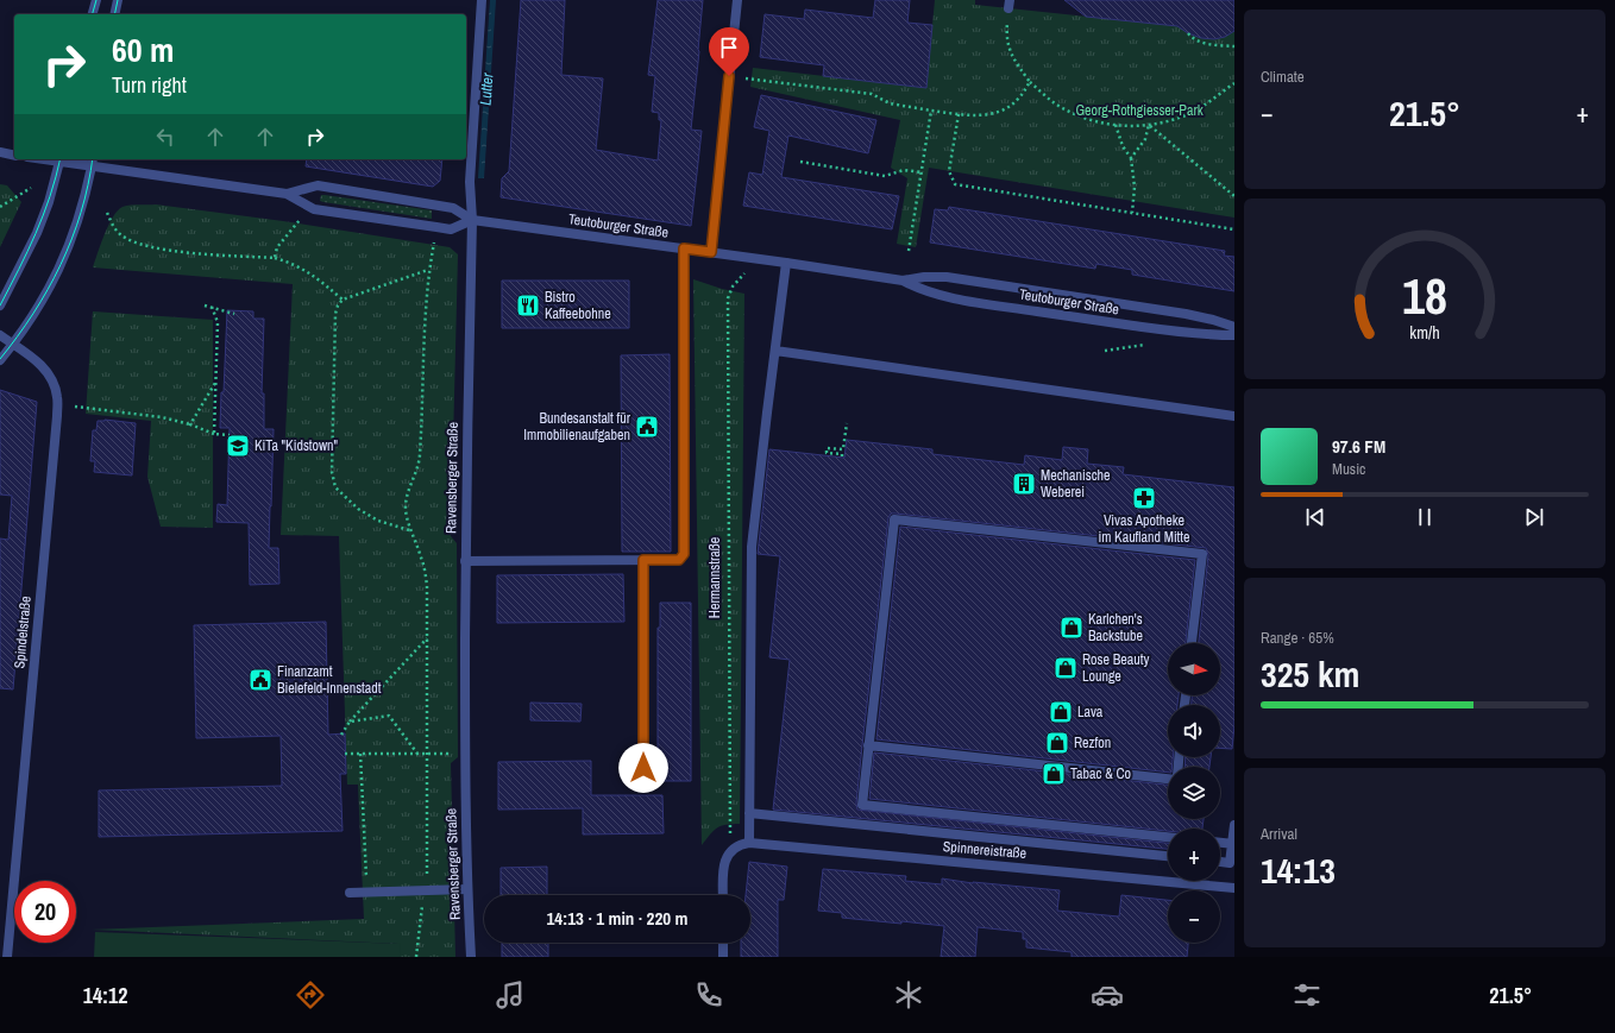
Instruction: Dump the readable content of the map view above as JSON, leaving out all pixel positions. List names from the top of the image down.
{
  "streets": {
    "street": [
      "Teutoburger Straße",
      "Ravensberger Straße",
      "Spindelstraße",
      "Spinnereistraße"
    ],
    "path": ["Hermannstraße"]
  },
  "crossings": [
    ["Teutoburger Straße", "Ravensberger Straße"],
    ["Teutoburger Straße", "Hermannstraße"],
    ["Hermannstraße", "Spinnereistraße"]
  ],
  "water": ["Lutter"],
  "parks": ["Georg-Rothgiesser-Park"],
  "places": {
    "restaurant": ["Bistro Kaffeebohne"],
    "public building": ["Bundesanstalt für Immobilienaufgaben", "Finanzamt Bielefeld-Innenstadt"],
    "school or university": ["KiTa \"Kidstown\""],
    "building": ["Mechanische Weberei"],
    "pharmacy": ["Vivas Apotheke im Kaufland Mitte"],
    "shop": [
      "Karlchen's Backstube",
      "Rose Beauty Lounge",
      "Lava",
      "Rezfon",
      "Tabac & Co"
    ]
  },
  "north": "right",
  "page": {
    "tile": [
      "Climate",
      ["Range · 65%", "325 km"],
      ["Arrival", "14:13"]
    ],
    "turn": ["60 m", "Turn right"],
    "heat": ["−", "21.5°", "+"],
    "song": ["97.6 FM", "Music"],
    "map_buttons": ["+", "−"],
    "limit": "20",
    "trip": "14:13 · 1 min · 220 m",
    "tabs": ["14:12", "21.5°"],
    "gauge": ["18", "km/h"]
  }
}
